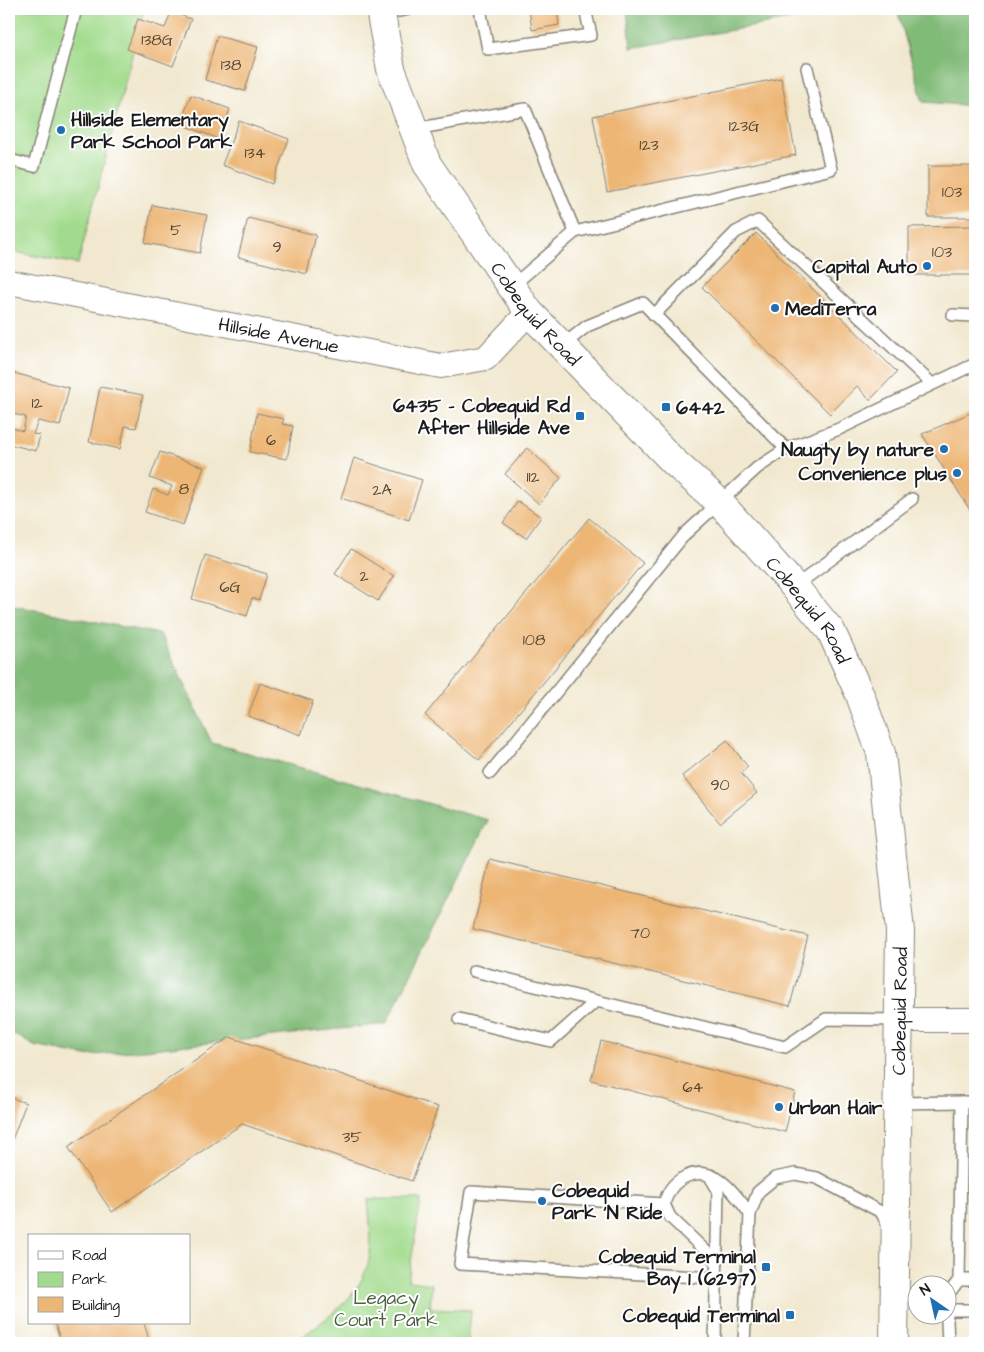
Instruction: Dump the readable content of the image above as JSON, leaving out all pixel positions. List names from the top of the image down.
{
  "streets": {
    "main road": ["Cobequid Road"],
    "street": ["Hillside Avenue"]
  },
  "crossings": [
    ["Cobequid Road", "Hillside Avenue"]
  ],
  "parks": ["Legacy Court Park"],
  "places": {
    "other": [
      "Hillside Elementary Park School Park",
      "Capital Auto",
      "MediTerra",
      "Naugty by nature",
      "Convenience plus",
      "Urban Hair",
      "Cobequid Park 'N Ride"
    ],
    "transit": [
      "6442",
      "6435 - Cobequid Rd After Hillside Ave",
      "Cobequid Terminal Bay 1 (6297)",
      "Cobequid Terminal"
    ]
  },
  "house_numbers": [
    "138G",
    "138",
    "123G",
    "123",
    "134",
    "103",
    "5",
    "9",
    "103",
    "12",
    "6",
    "112",
    "8",
    "2A",
    "2",
    "6G",
    "108",
    "90",
    "70",
    "64",
    "35"
  ],
  "legend": ["Road", "Park", "Building"],
  "north": "top left"
}
